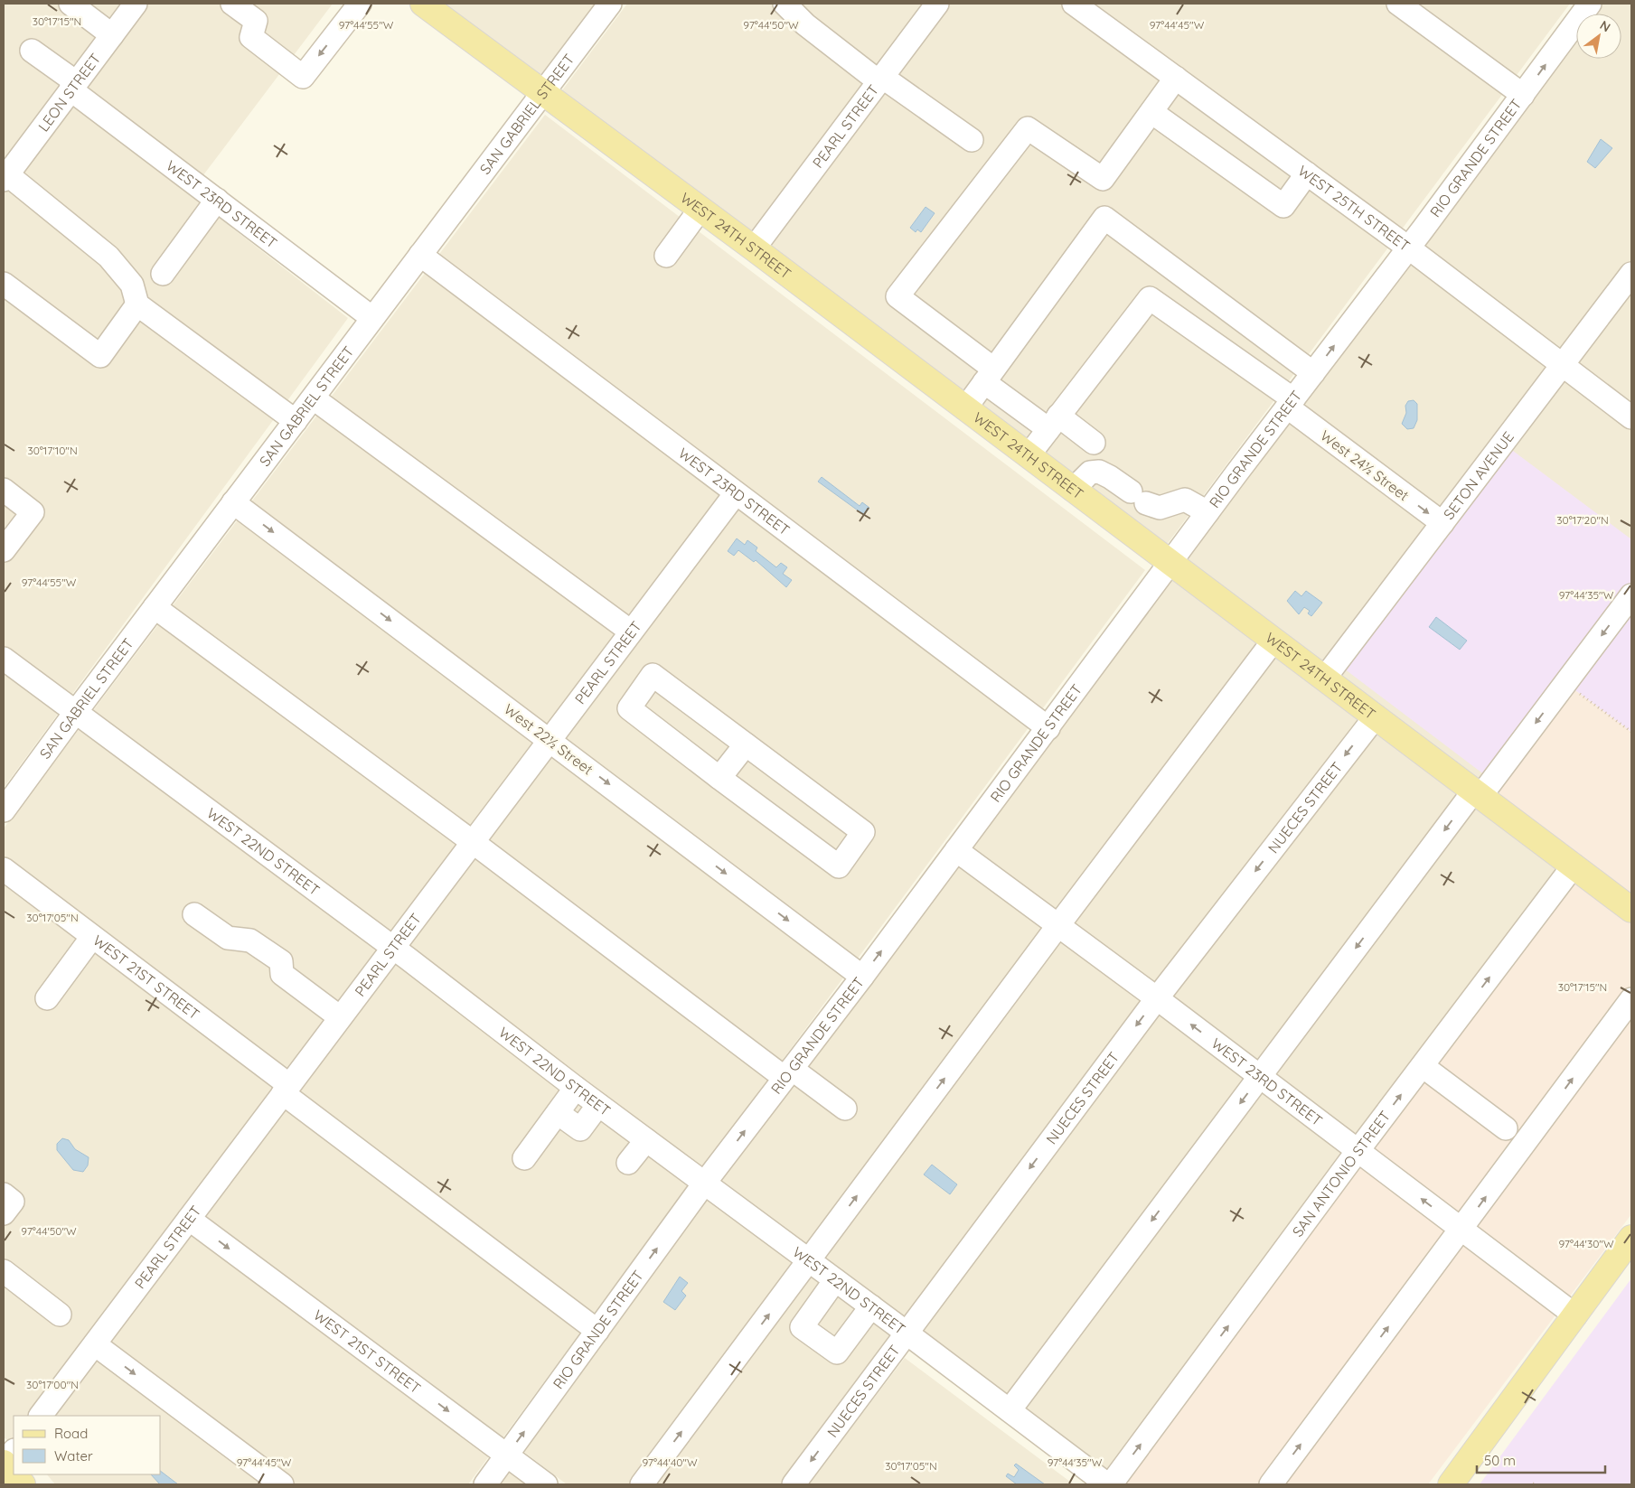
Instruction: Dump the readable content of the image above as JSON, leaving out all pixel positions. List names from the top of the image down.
{
  "streets": {
    "main road": ["WEST 24TH STREET"],
    "street": [
      "LEON STREET",
      "SAN GABRIEL STREET",
      "PEARL STREET",
      "RIO GRANDE STREET",
      "WEST 23RD STREET",
      "WEST 25TH STREET",
      "West 24½ Street",
      "SETON AVENUE",
      "West 22½ Street",
      "NUECES STREET",
      "WEST 22ND STREET",
      "WEST 21ST STREET",
      "SAN ANTONIO STREET"
    ]
  },
  "crossings": [
    ["LEON STREET", "WEST 23RD STREET"],
    ["SAN GABRIEL STREET", "WEST 23RD STREET"],
    ["SAN GABRIEL STREET", "WEST 24TH STREET"],
    ["SAN GABRIEL STREET", "West 22½ Street"],
    ["SAN GABRIEL STREET", "WEST 22ND STREET"],
    ["PEARL STREET", "WEST 23RD STREET"],
    ["PEARL STREET", "WEST 24TH STREET"],
    ["PEARL STREET", "West 22½ Street"],
    ["PEARL STREET", "WEST 22ND STREET"],
    ["PEARL STREET", "WEST 21ST STREET"],
    ["RIO GRANDE STREET", "WEST 23RD STREET"],
    ["RIO GRANDE STREET", "WEST 25TH STREET"],
    ["RIO GRANDE STREET", "WEST 24TH STREET"],
    ["RIO GRANDE STREET", "West 24½ Street"],
    ["RIO GRANDE STREET", "West 22½ Street"],
    ["RIO GRANDE STREET", "WEST 22ND STREET"],
    ["RIO GRANDE STREET", "WEST 21ST STREET"],
    ["WEST 23RD STREET", "NUECES STREET"],
    ["WEST 23RD STREET", "SAN ANTONIO STREET"],
    ["WEST 25TH STREET", "SETON AVENUE"],
    ["WEST 24TH STREET", "SETON AVENUE"],
    ["WEST 24TH STREET", "NUECES STREET"],
    ["WEST 24TH STREET", "SAN ANTONIO STREET"],
    ["West 24½ Street", "SETON AVENUE"],
    ["NUECES STREET", "WEST 22ND STREET"]
  ],
  "one_way": ["West 24½ Street"],
  "legend": ["Road", "Water"],
  "scale_bar": "50 m",
  "north": "top right",
  "coordinates": [
    "30°17'15\"N",
    "97°44'55\"W",
    "97°44'50\"W",
    "97°44'45\"W",
    "30°17'10\"N",
    "30°17'20\"N",
    "97°44'35\"W",
    "30°17'05\"N",
    "97°44'30\"W",
    "30°17'00\"N",
    "97°44'40\"W"
  ]
}
